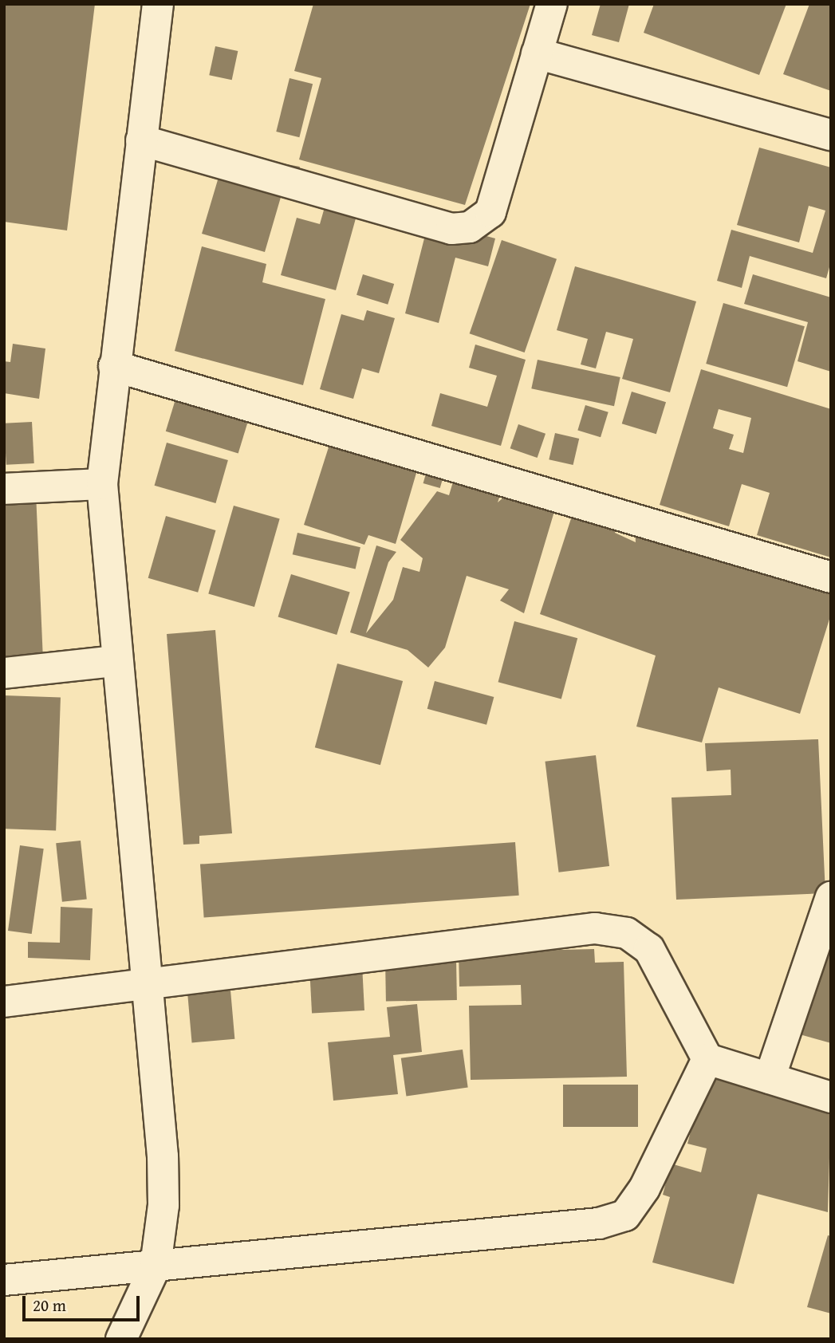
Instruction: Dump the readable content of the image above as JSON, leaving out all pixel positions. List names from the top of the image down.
{
  "scale_bar": "20 m"
}
